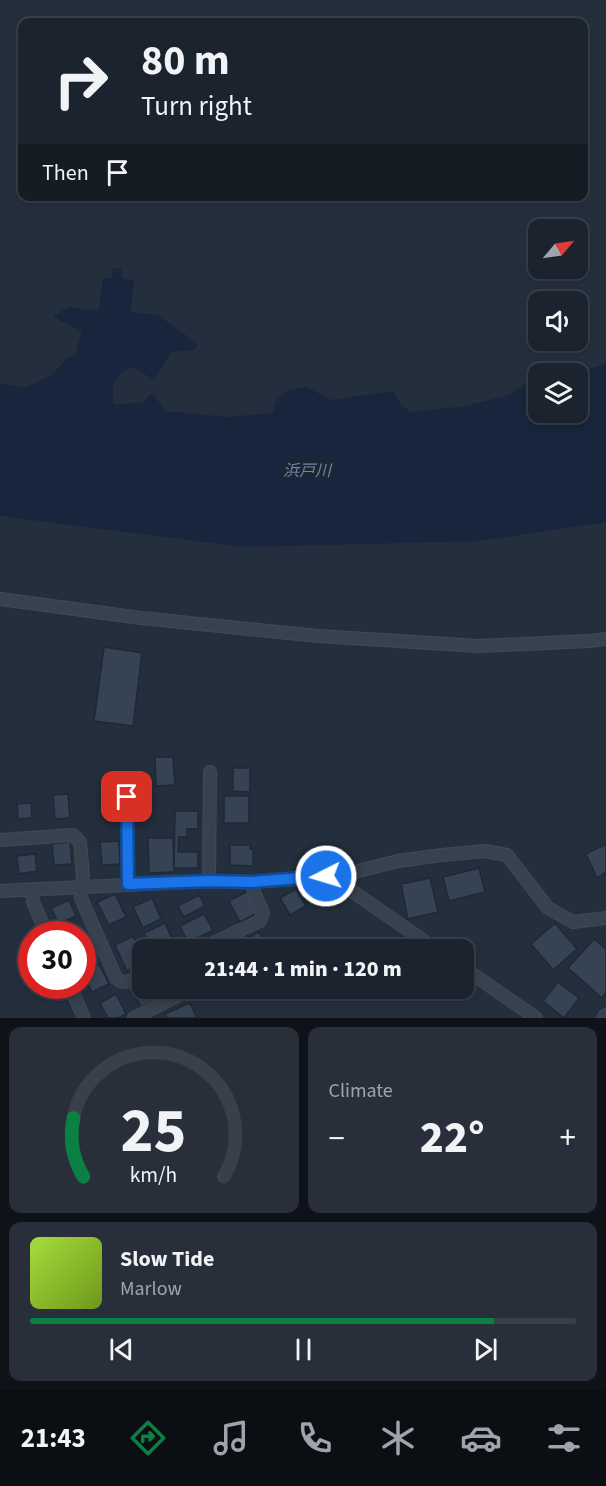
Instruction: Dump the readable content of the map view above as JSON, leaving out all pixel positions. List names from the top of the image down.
{
  "water": ["浜戸川"],
  "north": "top right",
  "page": {
    "turn": ["80 m", "Turn right"],
    "then": "Then",
    "limit": "30",
    "trip": "21:44 · 1 min · 120 m",
    "tile": "Climate",
    "heat": ["−", "22°", "+"],
    "song": ["Slow Tide", "Marlow"],
    "tabs": "21:43",
    "gauge": ["25", "km/h"]
  }
}
